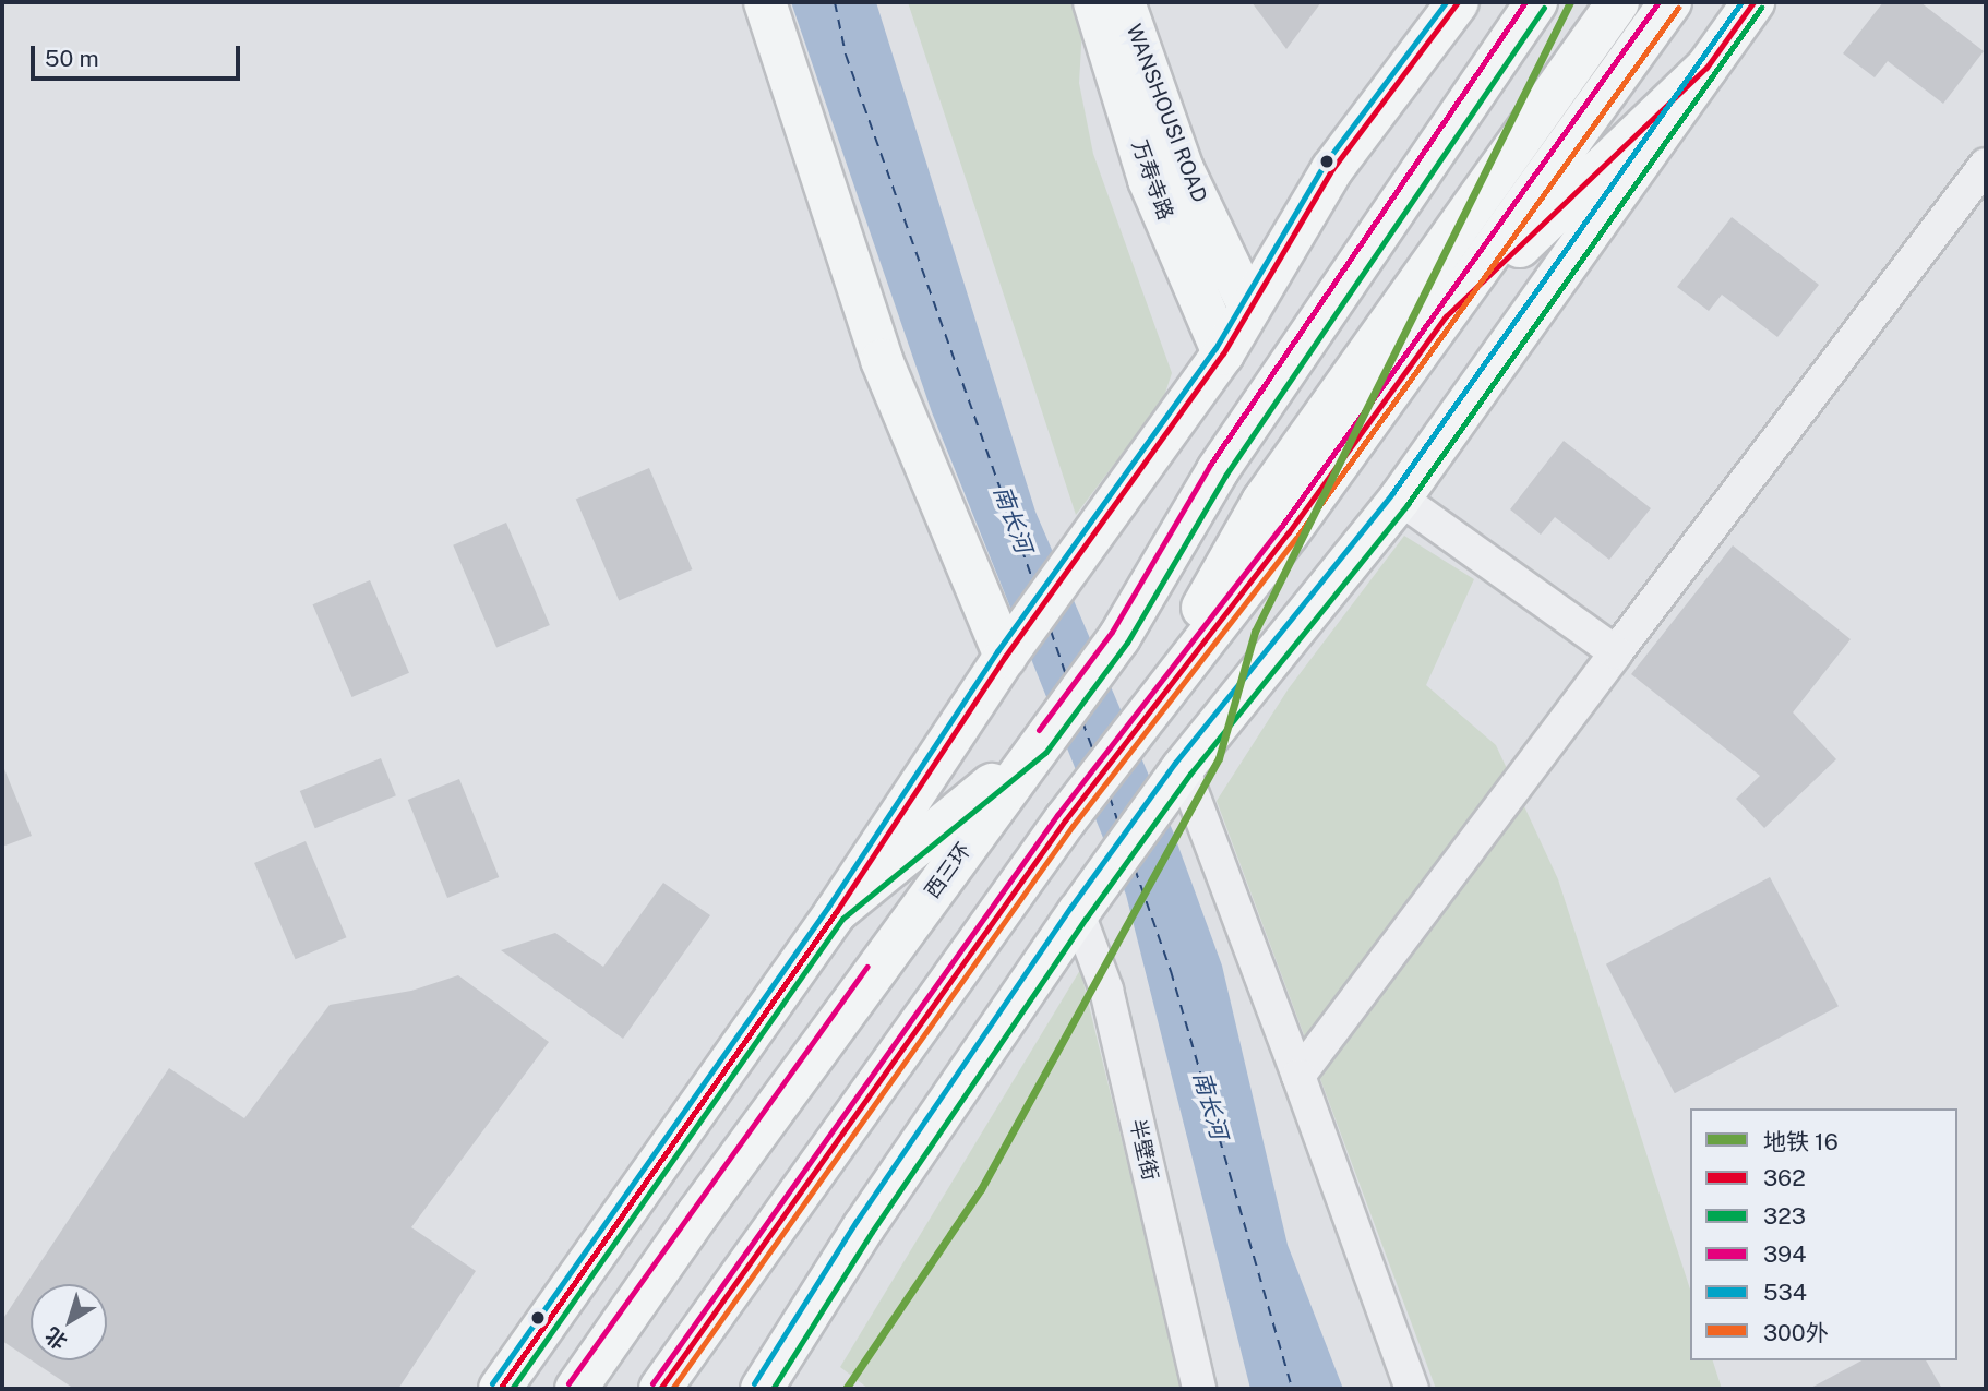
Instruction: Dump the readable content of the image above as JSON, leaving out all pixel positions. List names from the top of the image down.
{
  "streets": {
    "main road": ["WANSHOUSI ROAD", "万寿寺路", "西三环"],
    "street": ["半壁街"]
  },
  "water": ["南长河"],
  "lines": [
    "metro line 16",
    "transit line 362",
    "transit line 394",
    "transit line 534",
    "transit line 323",
    "transit line 300外"
  ],
  "legend": [
    "地铁 16",
    "362",
    "323",
    "394",
    "534",
    "300外"
  ],
  "scale_bar": "50 m",
  "north": "bottom left"
}
